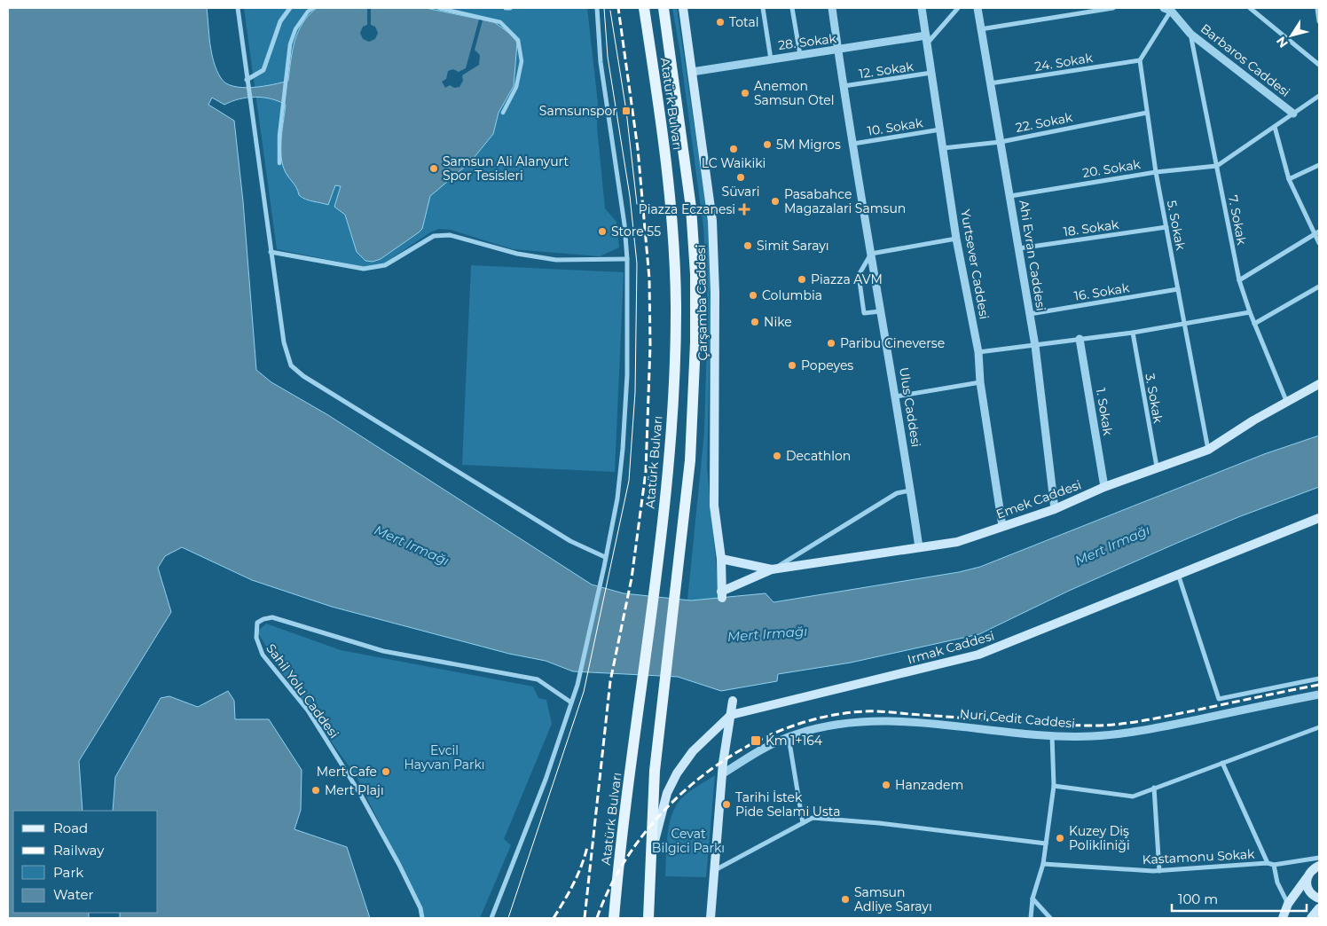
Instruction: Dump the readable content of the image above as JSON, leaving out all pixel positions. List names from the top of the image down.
{
  "streets": {
    "main road": [
      "Atatürk Bulvarı",
      "Çarşamba Caddesi",
      "Emek Caddesi",
      "Irmak Caddesi"
    ],
    "street": [
      "28. Sokak",
      "Barbaros Caddesi",
      "24. Sokak",
      "12. Sokak",
      "22. Sokak",
      "10. Sokak",
      "20. Sokak",
      "7. Sokak",
      "5. Sokak",
      "18. Sokak",
      "Ahi Evran Caddesi",
      "Yurtsever Caddesi",
      "16. Sokak",
      "3. Sokak",
      "Ulus Caddesi",
      "1. Sokak",
      "Sahil Yolu Caddesi",
      "Nuri Cedit Caddesi",
      "Kastamonu Sokak"
    ]
  },
  "crossings": [
    ["28. Sokak", "Yurtsever Caddesi"],
    ["28. Sokak", "Çarşamba Caddesi"],
    ["28. Sokak", "Ulus Caddesi"],
    ["Barbaros Caddesi", "7. Sokak"],
    ["24. Sokak", "5. Sokak"],
    ["24. Sokak", "Ahi Evran Caddesi"],
    ["12. Sokak", "Yurtsever Caddesi"],
    ["12. Sokak", "Ulus Caddesi"],
    ["Atatürk Bulvarı", "Irmak Caddesi"],
    ["22. Sokak", "5. Sokak"],
    ["22. Sokak", "Ahi Evran Caddesi"],
    ["22. Sokak", "Yurtsever Caddesi"],
    ["10. Sokak", "Yurtsever Caddesi"],
    ["10. Sokak", "Ulus Caddesi"],
    ["20. Sokak", "7. Sokak"],
    ["20. Sokak", "5. Sokak"],
    ["20. Sokak", "Ahi Evran Caddesi"],
    ["7. Sokak", "Emek Caddesi"],
    ["5. Sokak", "18. Sokak"],
    ["5. Sokak", "16. Sokak"],
    ["5. Sokak", "Emek Caddesi"],
    ["18. Sokak", "Ahi Evran Caddesi"],
    ["Ahi Evran Caddesi", "16. Sokak"],
    ["Ahi Evran Caddesi", "Emek Caddesi"],
    ["Yurtsever Caddesi", "Emek Caddesi"],
    ["Çarşamba Caddesi", "Emek Caddesi"],
    ["3. Sokak", "Emek Caddesi"],
    ["Ulus Caddesi", "Emek Caddesi"],
    ["1. Sokak", "Emek Caddesi"]
  ],
  "water": ["Mert Irmağı"],
  "parks": ["Evcil Hayvan Parkı", "Cevat Bilgici Parkı"],
  "places": {
    "other": [
      "Total",
      "Anemon Samsun Otel",
      "5M Migros",
      "LC Waikiki",
      "Samsun Ali Alanyurt Spor Tesisleri",
      "Süvari",
      "Pasabahce Magazalari Samsun",
      "Store 55",
      "Simit Sarayı",
      "Piazza AVM",
      "Columbia",
      "Nike",
      "Paribu Cineverse",
      "Popeyes",
      "Decathlon",
      "Mert Cafe",
      "Hanzadem",
      "Mert Plajı",
      "Tarihi İstek Pide Selami Usta",
      "Kuzey Diş Polikliniği",
      "Samsun Adliye Sarayı"
    ],
    "transit": ["Samsunspor", "Km 1+164"],
    "health": ["Piazza Eczanesi"]
  },
  "legend": [
    "Road",
    "Railway",
    "Park",
    "Water"
  ],
  "scale_bar": "100 m",
  "north": "bottom left"
}
